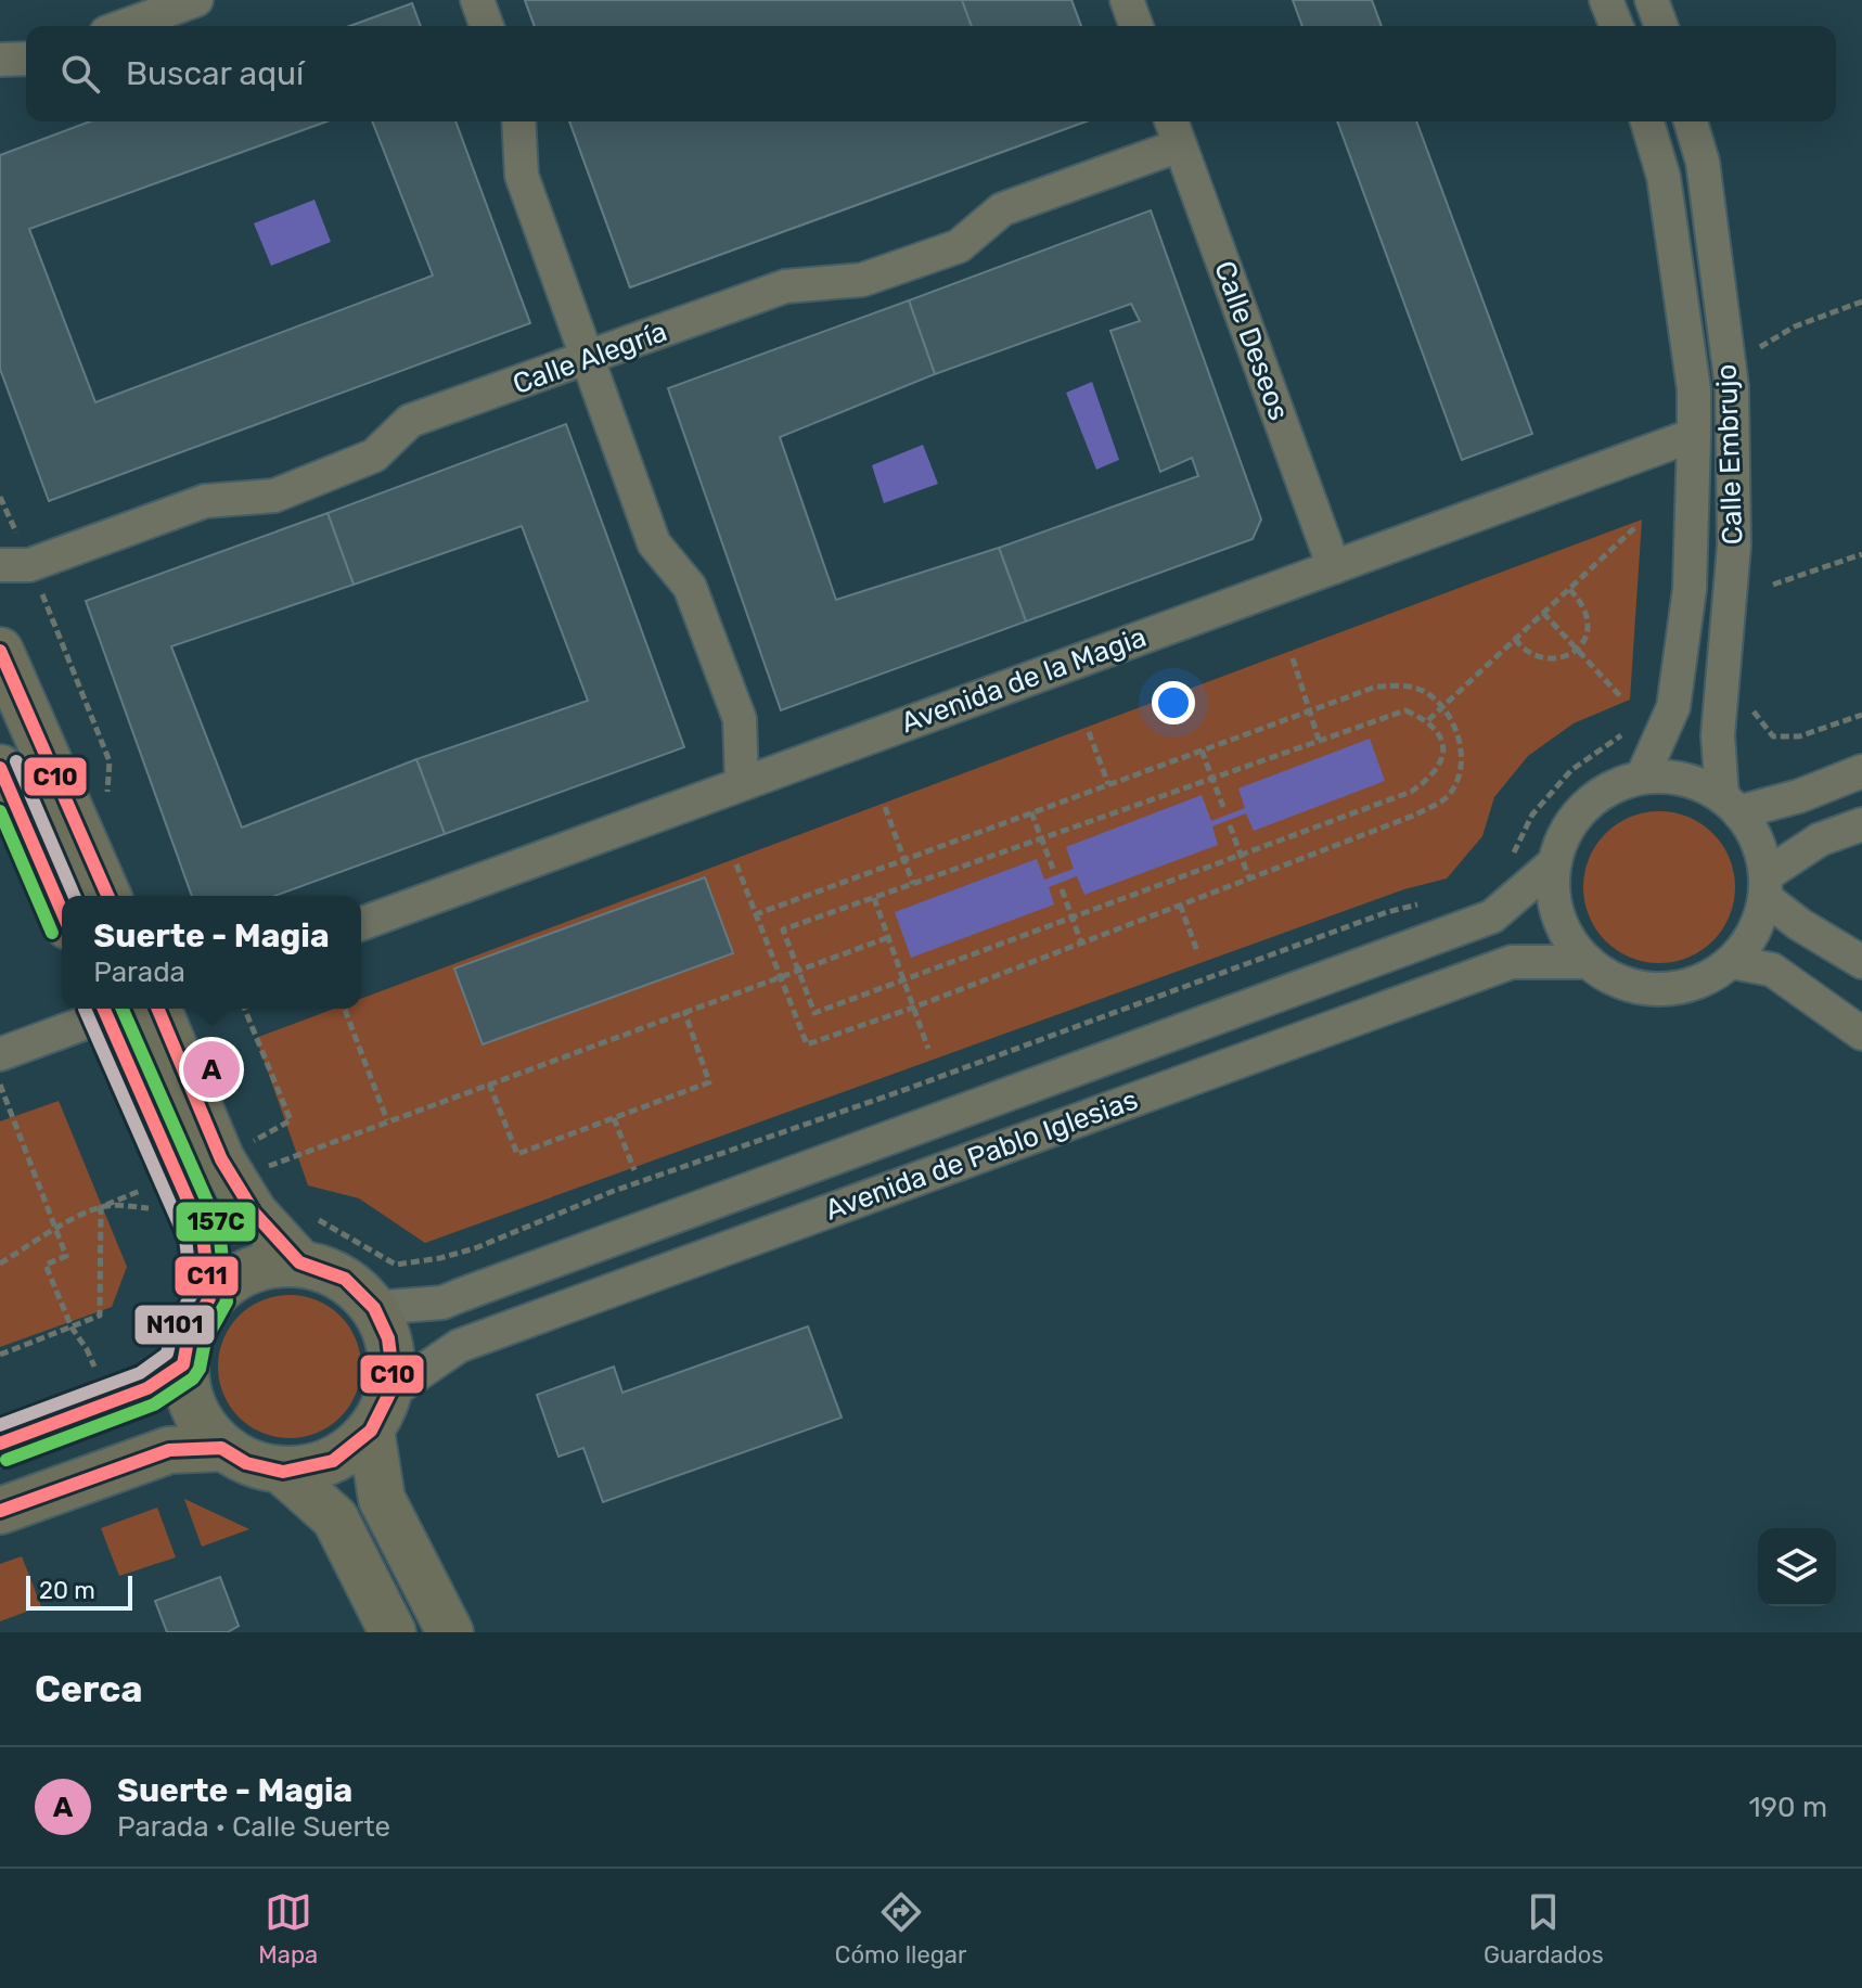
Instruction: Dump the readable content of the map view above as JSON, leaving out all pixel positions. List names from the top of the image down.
{
  "streets": {
    "street": [
      "Calle Deseos",
      "Calle Alegría",
      "Calle Embrujo",
      "Avenida de la Magia",
      "Avenida de Pablo Iglesias"
    ]
  },
  "crossings": [
    ["Calle Deseos", "Calle Alegría"],
    ["Calle Deseos", "Avenida de la Magia"],
    ["Calle Embrujo", "Avenida de la Magia"],
    ["Calle Embrujo", "Avenida de Pablo Iglesias"]
  ],
  "lines": [
    "transit line C10",
    "transit line N101",
    "transit line C11",
    "transit line 157C"
  ],
  "scale_bar": "20 m",
  "page": {
    "search": "Buscar aquí",
    "popup": ["Suerte - Magia", "Parada"],
    "pins": "A",
    "scale": "20 m",
    "heading": "Cerca",
    "list": [
      {
        "mark": "A",
        "name": "Suerte - Magia",
        "note": "Parada · Calle Suerte",
        "value": "190 m"
      }
    ],
    "nav": ["Mapa", "Cómo llegar", "Guardados"]
  }
}
